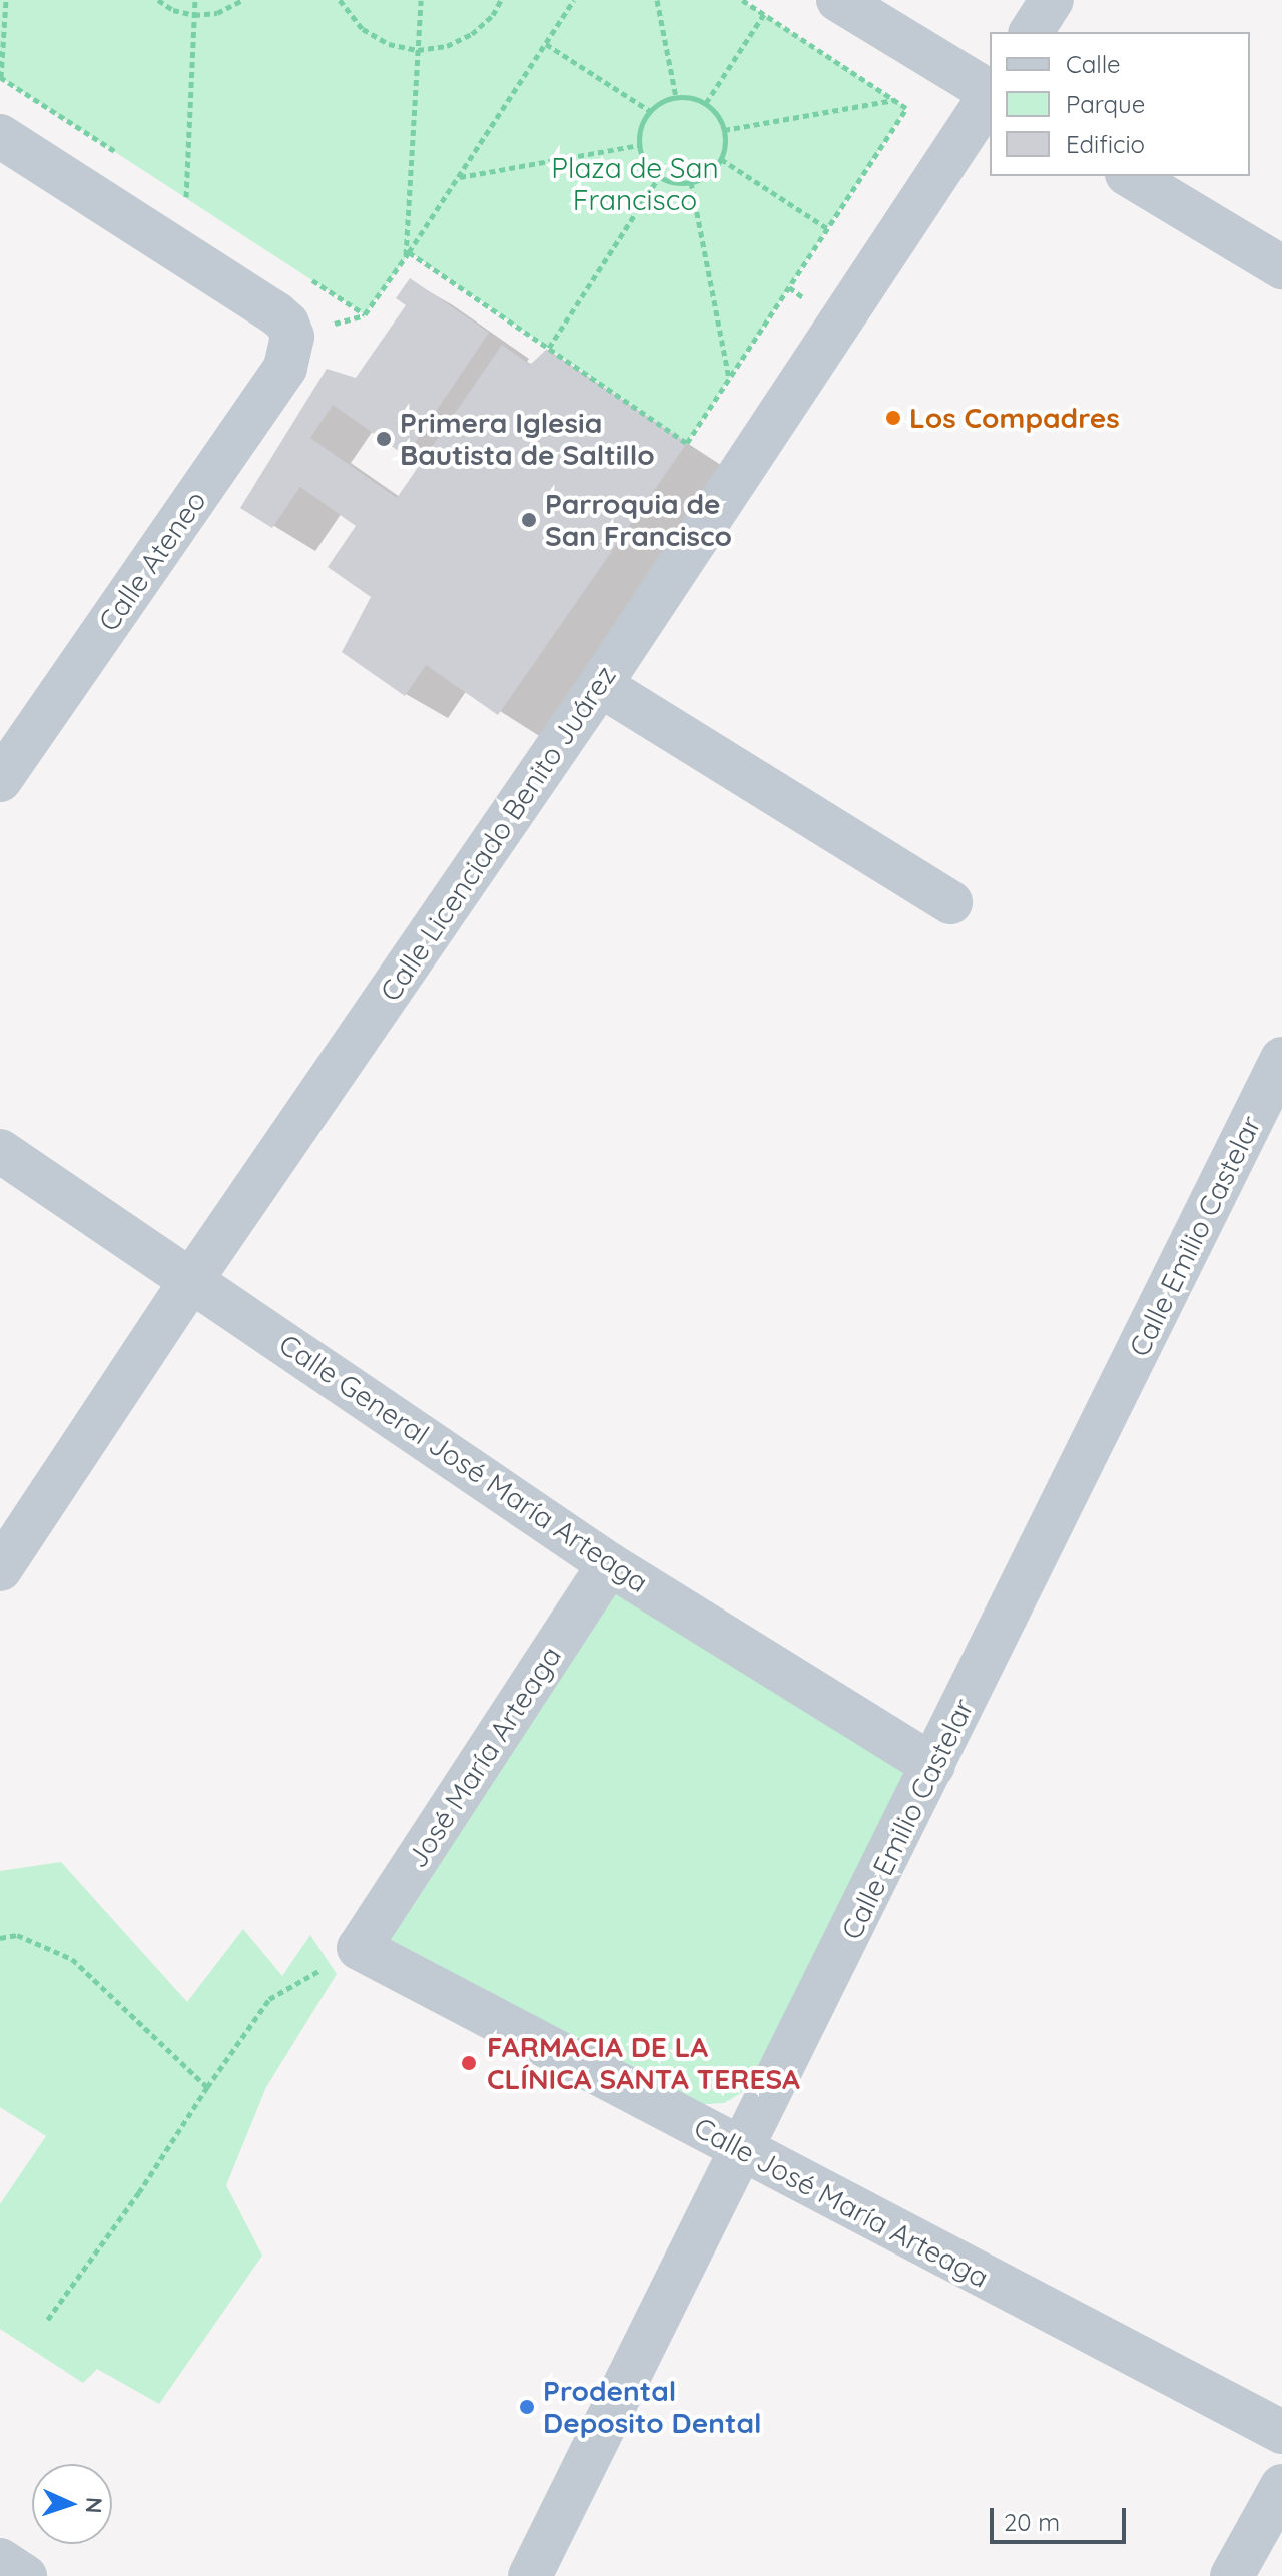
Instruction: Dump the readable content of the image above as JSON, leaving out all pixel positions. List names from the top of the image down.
{
  "streets": {
    "street": [
      "Calle Ateneo",
      "Calle Licenciado Benito Juárez",
      "Calle Emilio Castelar",
      "Calle General José María Arteaga",
      "José María Arteaga",
      "Calle José María Arteaga"
    ]
  },
  "crossings": [
    ["Calle Licenciado Benito Juárez", "Calle General José María Arteaga"],
    ["Calle Emilio Castelar", "Calle General José María Arteaga"],
    ["Calle Emilio Castelar", "Calle José María Arteaga"],
    ["Calle General José María Arteaga", "José María Arteaga"],
    ["José María Arteaga", "Calle José María Arteaga"]
  ],
  "parks": ["Plaza de San Francisco"],
  "places": [
    "Los Compadres",
    "Primera Iglesia Bautista de Saltillo",
    "Parroquia de San Francisco",
    "FARMACIA DE LA CLÍNICA SANTA TERESA",
    "Prodental Deposito Dental"
  ],
  "legend": ["Calle", "Parque", "Edificio"],
  "scale_bar": "20 m",
  "north": "right"
}
